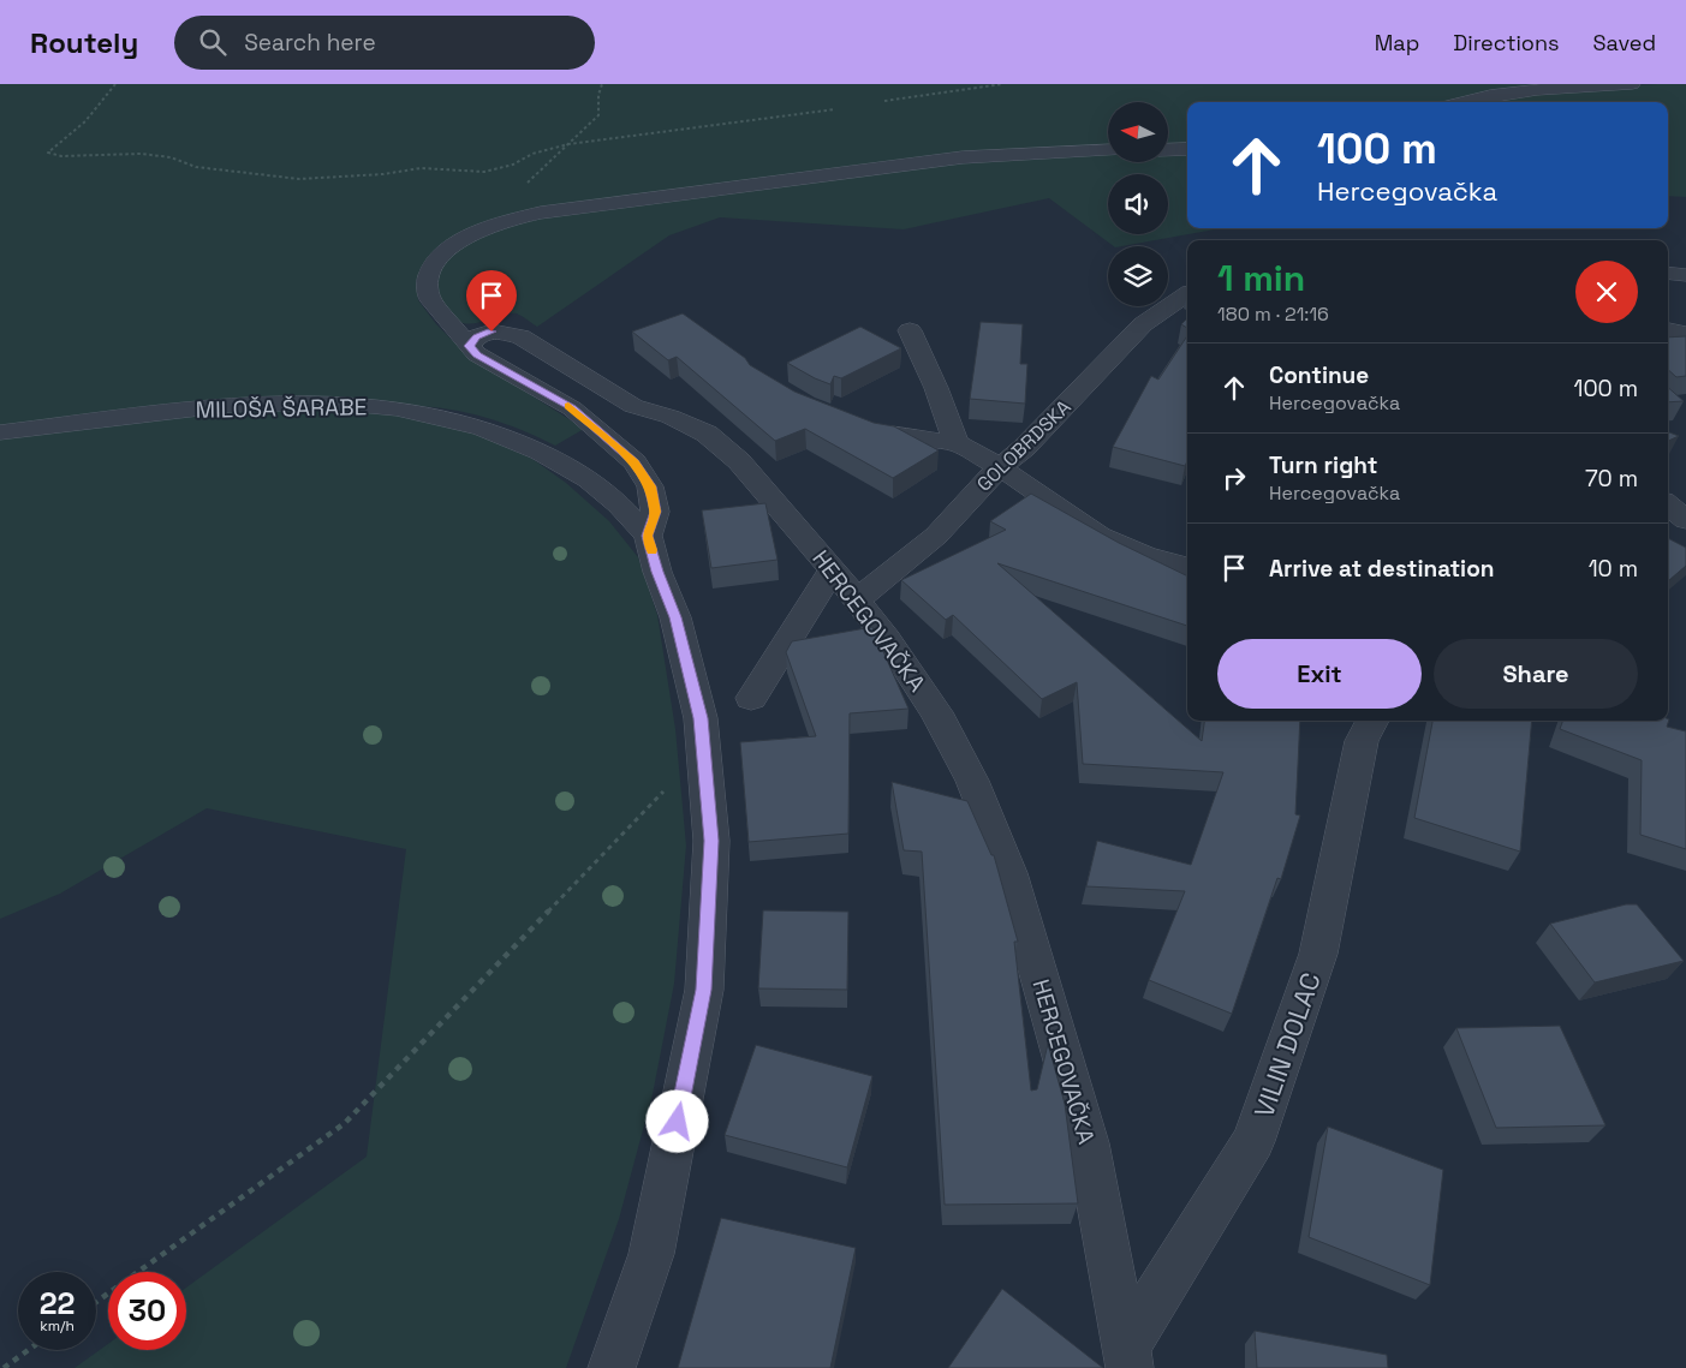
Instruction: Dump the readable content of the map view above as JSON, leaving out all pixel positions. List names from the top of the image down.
{
  "streets": {
    "street": [
      "MILOŠA ŠARABE",
      "GOLOBRDSKA",
      "HERCEGOVAČKA",
      "VILIN DOLAC"
    ]
  },
  "crossings": [
    ["GOLOBRDSKA", "HERCEGOVAČKA"],
    ["HERCEGOVAČKA", "VILIN DOLAC"]
  ],
  "north": "left",
  "page": {
    "header": "Routely",
    "search": "Search here",
    "nav": ["Map", "Directions", "Saved"],
    "turn": ["100 m", "Hercegovačka"],
    "heading": ["1 min", "180 m · 21:16"],
    "list": [
      {
        "name": "Continue",
        "note": "Hercegovačka",
        "value": "100 m"
      },
      {
        "name": "Turn right",
        "note": "Hercegovačka",
        "value": "70 m"
      },
      {
        "name": "Arrive at destination",
        "value": "10 m"
      }
    ],
    "buttons": ["Exit", "Share"],
    "speed": "22 km/h",
    "limit": "30"
  }
}
